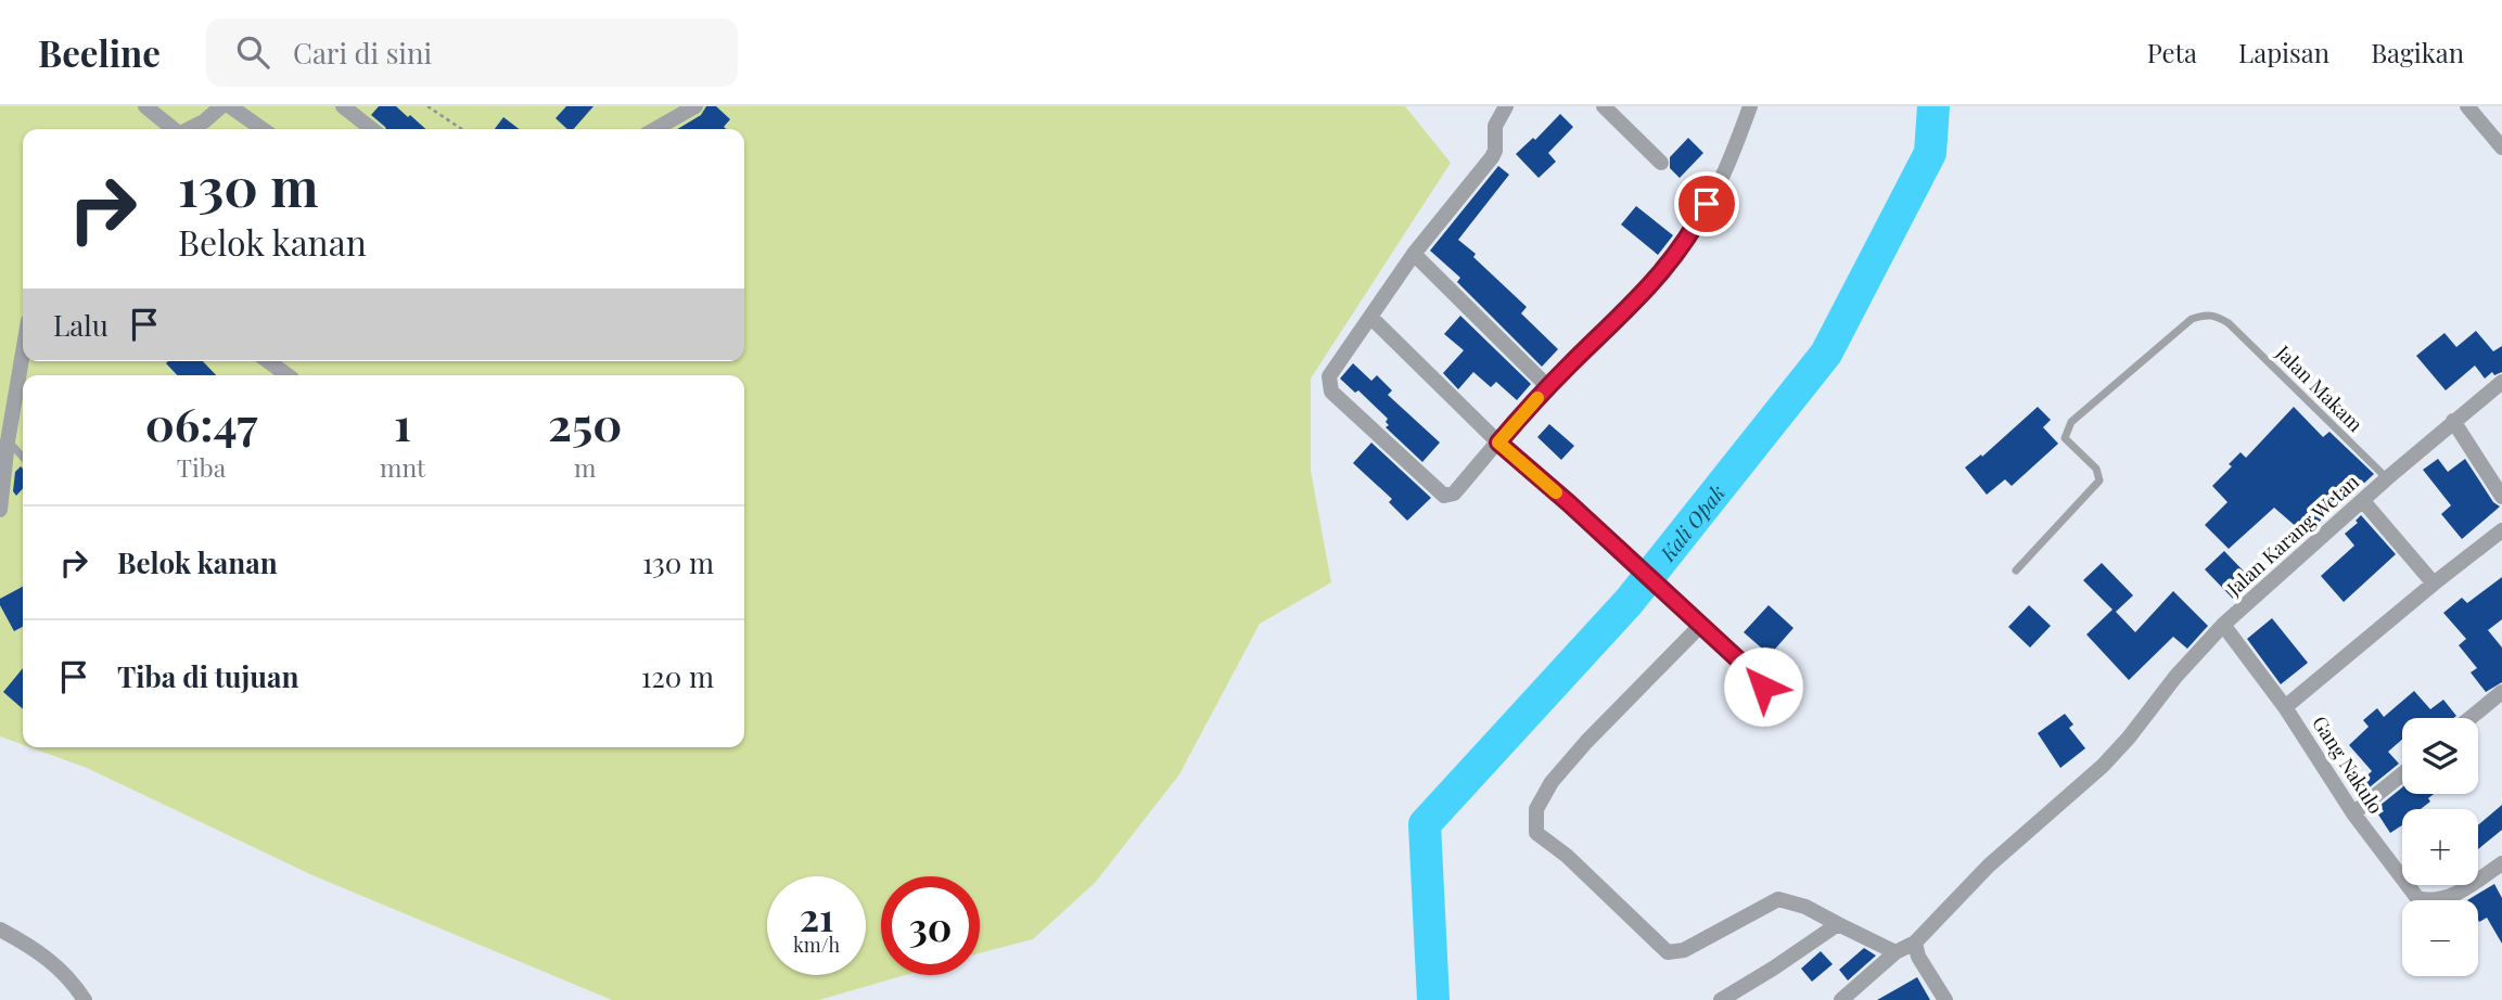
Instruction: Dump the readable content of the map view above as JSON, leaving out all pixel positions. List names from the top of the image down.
{
  "streets": {
    "street": ["Jalan Karang Wetan", "Gang Nakulo"],
    "lane": ["Jalan Makam"]
  },
  "crossings": [
    ["Jalan Makam", "Jalan Karang Wetan"],
    ["Jalan Karang Wetan", "Gang Nakulo"]
  ],
  "water": ["Kali Opak"],
  "page": {
    "header": "Beeline",
    "search": "Cari di sini",
    "nav": ["Peta", "Lapisan", "Bagikan"],
    "turn": ["130 m", "Belok kanan"],
    "then": "Lalu",
    "eta": [
      "06:47",
      "Tiba",
      "1",
      "mnt",
      "250",
      "m"
    ],
    "list": [
      {
        "name": "Belok kanan",
        "value": "130 m"
      },
      {
        "name": "Tiba di tujuan",
        "value": "120 m"
      }
    ],
    "map_buttons": ["+", "−"],
    "speed": "21 km/h",
    "limit": "30"
  }
}
